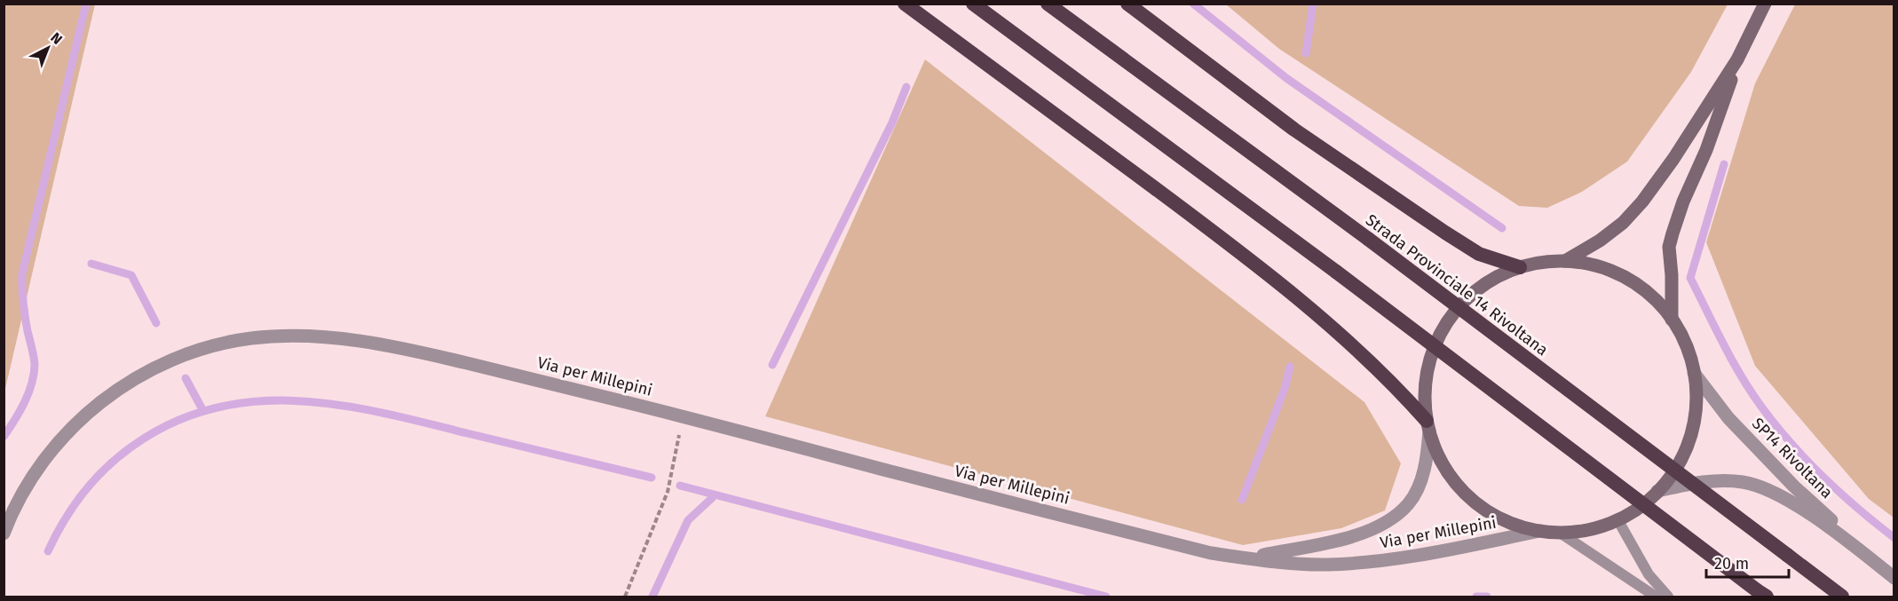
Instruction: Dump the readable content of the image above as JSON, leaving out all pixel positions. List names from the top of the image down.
{
  "streets": {
    "highway": ["Strada Provinciale 14 Rivoltana"],
    "main road": ["SP14 Rivoltana"],
    "street": ["Via per Millepini"]
  },
  "crossings": [
    ["Via per Millepini", "SP14 Rivoltana"]
  ],
  "scale_bar": "20 m",
  "north": "top right"
}
